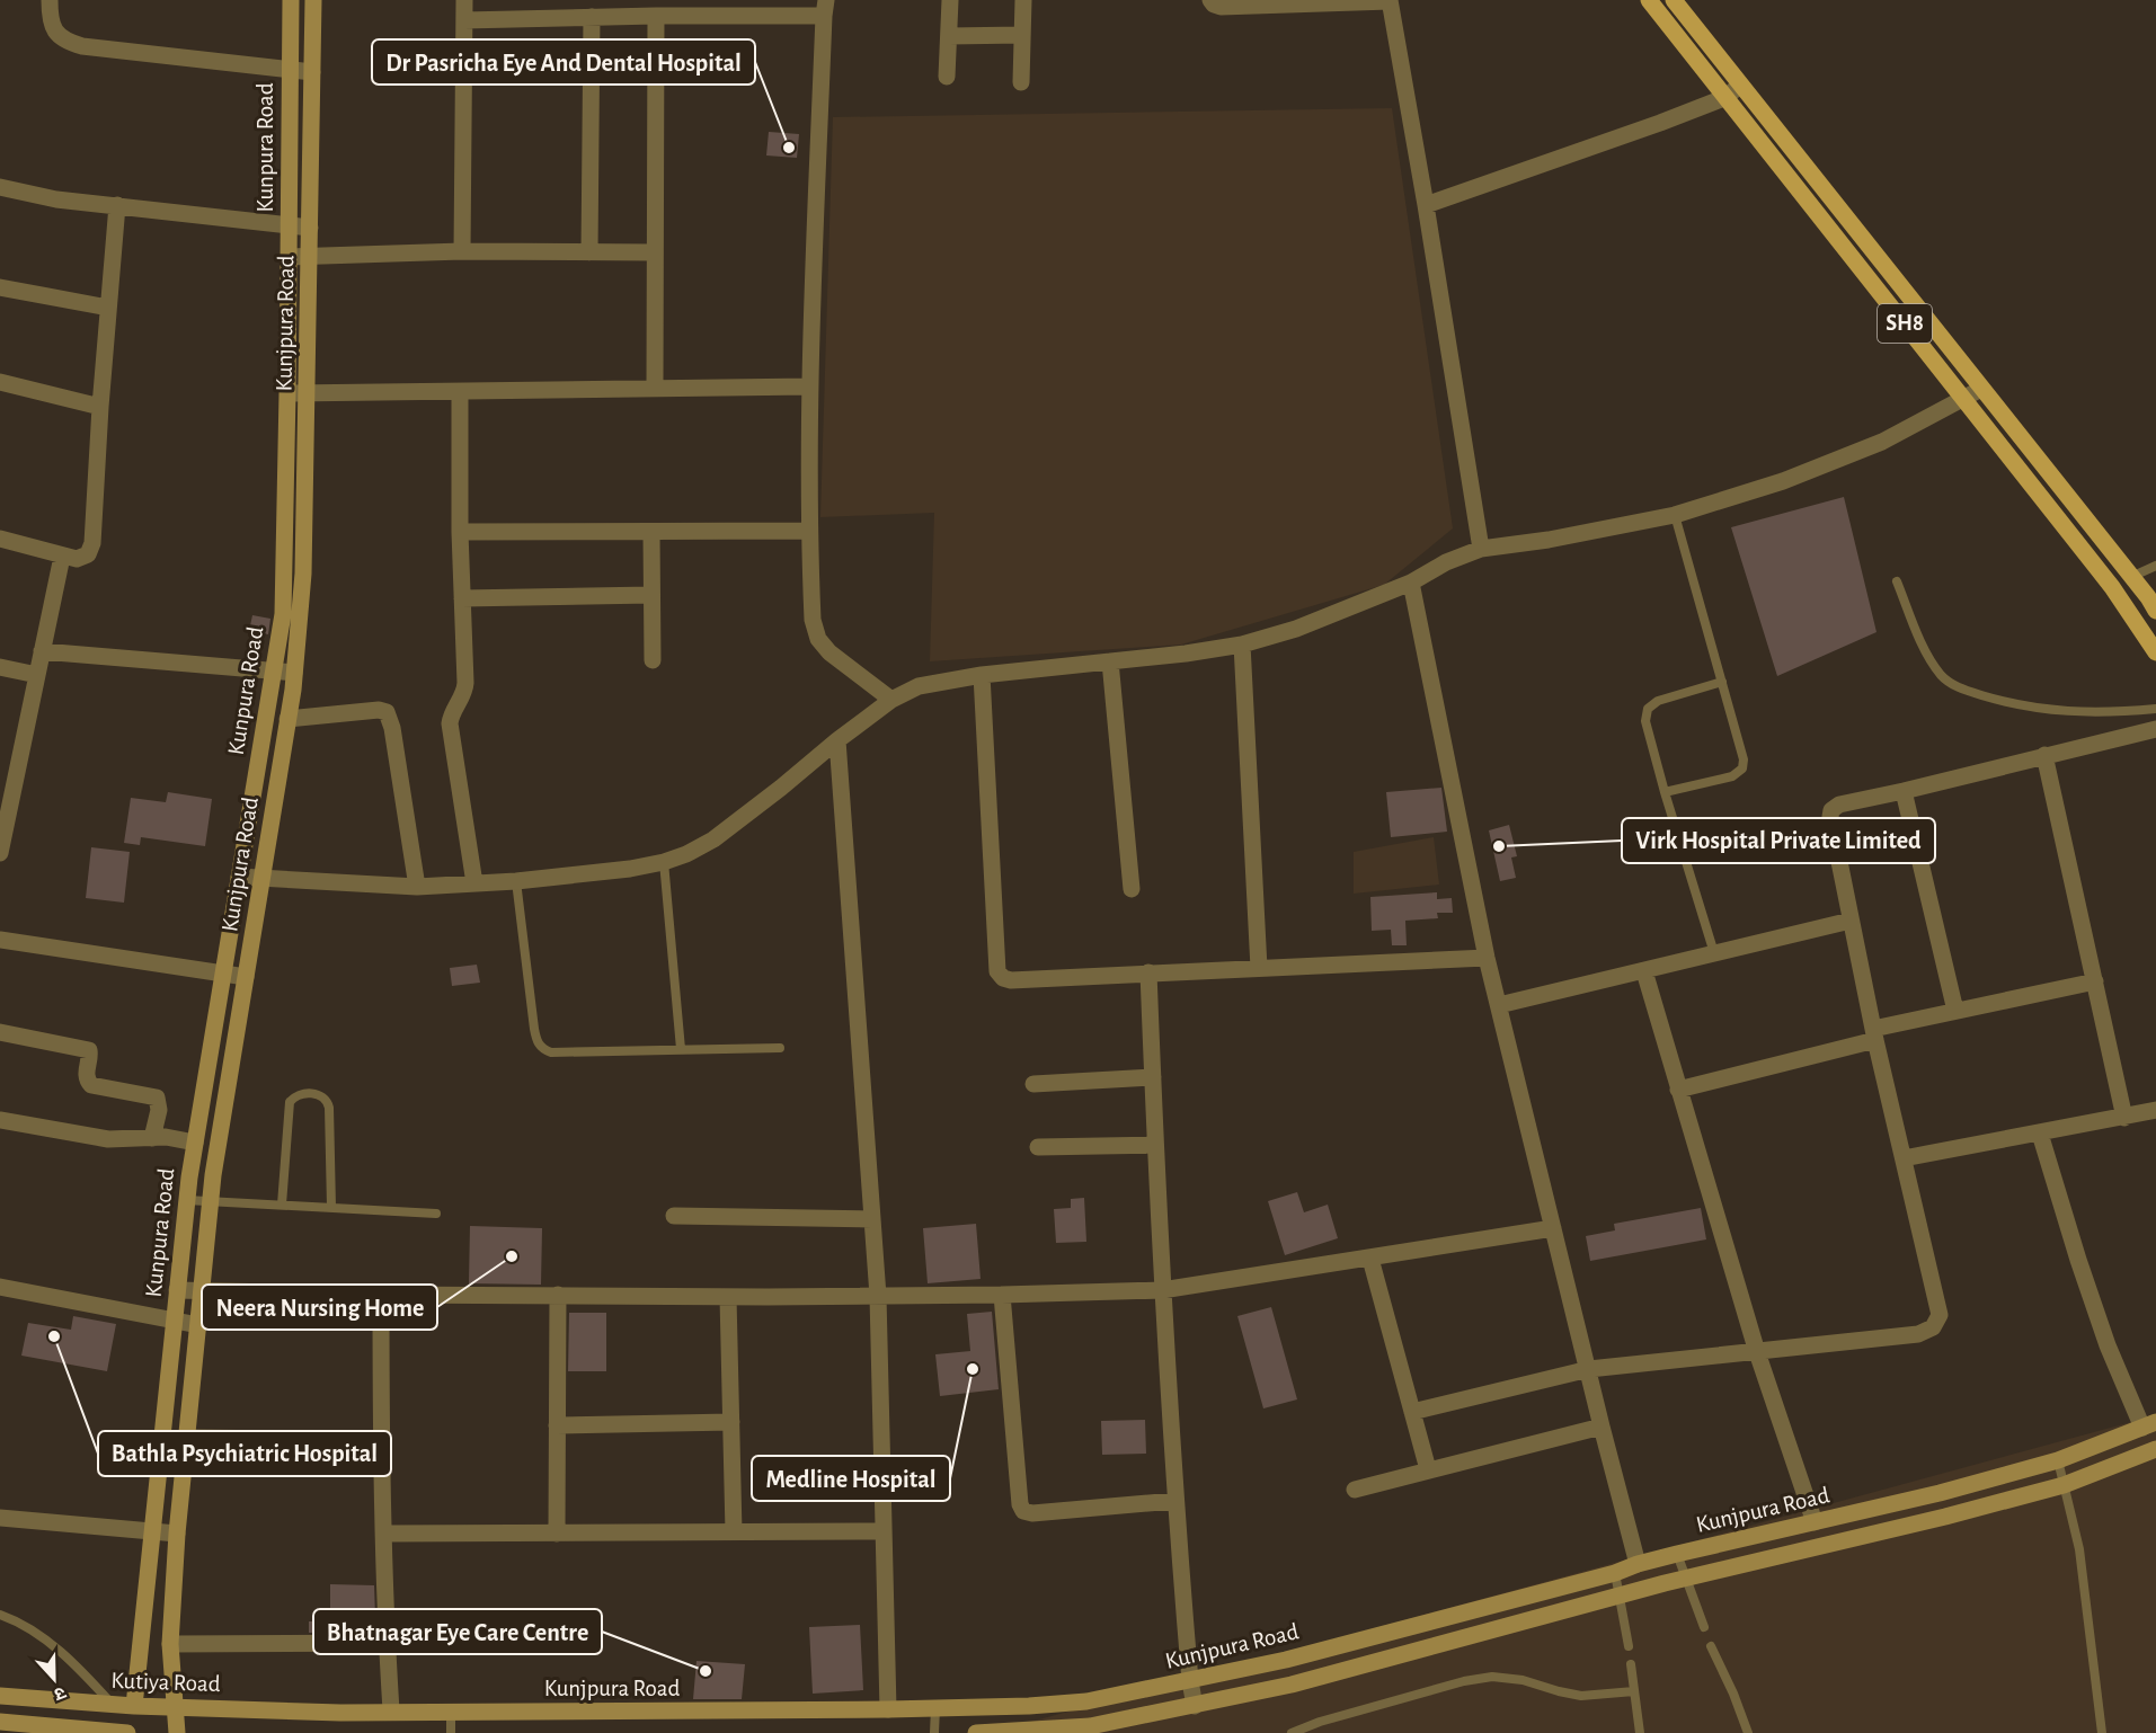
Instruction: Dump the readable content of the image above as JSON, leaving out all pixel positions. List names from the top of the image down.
{
  "streets": {
    "main road": ["SH8"],
    "street": ["Kunpura Road", "Kunjpura Road", "Kutiya Road"]
  },
  "crossings": [
    ["Kunpura Road", "Kutiya Road"],
    ["Kunjpura Road", "Kutiya Road"]
  ],
  "places": [
    "Dr Pasricha Eye And Dental Hospital",
    "Virk Hospital Private Limited",
    "Neera Nursing Home",
    "Bathla Psychiatric Hospital",
    "Medline Hospital",
    "Bhatnagar Eye Care Centre"
  ],
  "north": "bottom"
}
